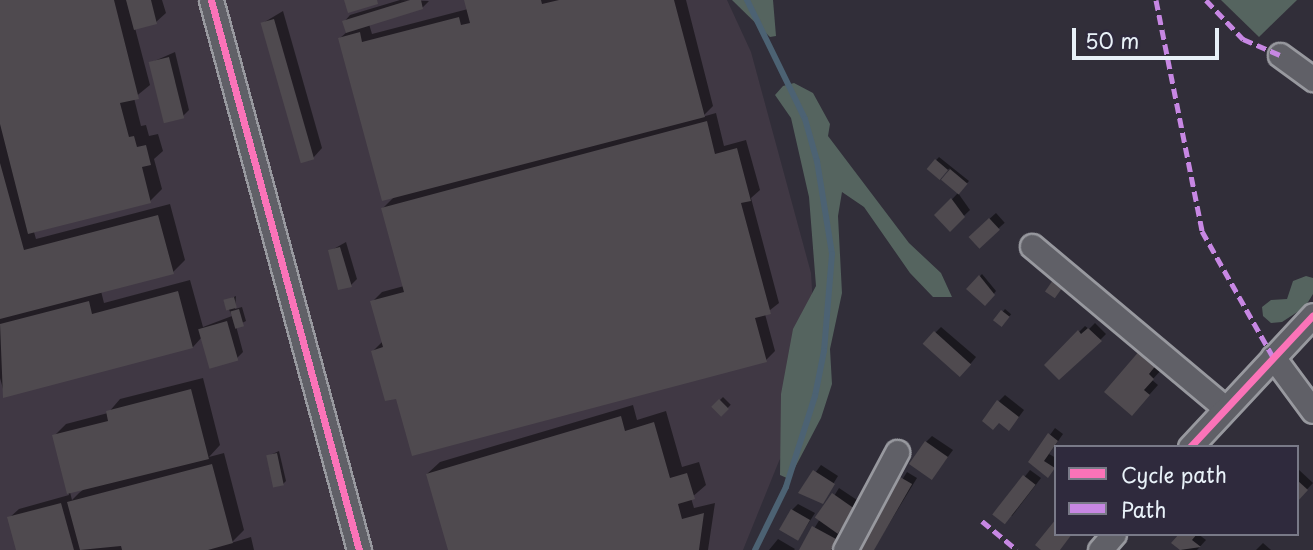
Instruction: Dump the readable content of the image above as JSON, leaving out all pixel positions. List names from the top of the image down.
{
  "legend": ["Cycle path", "Path"],
  "scale_bar": "50 m"
}
